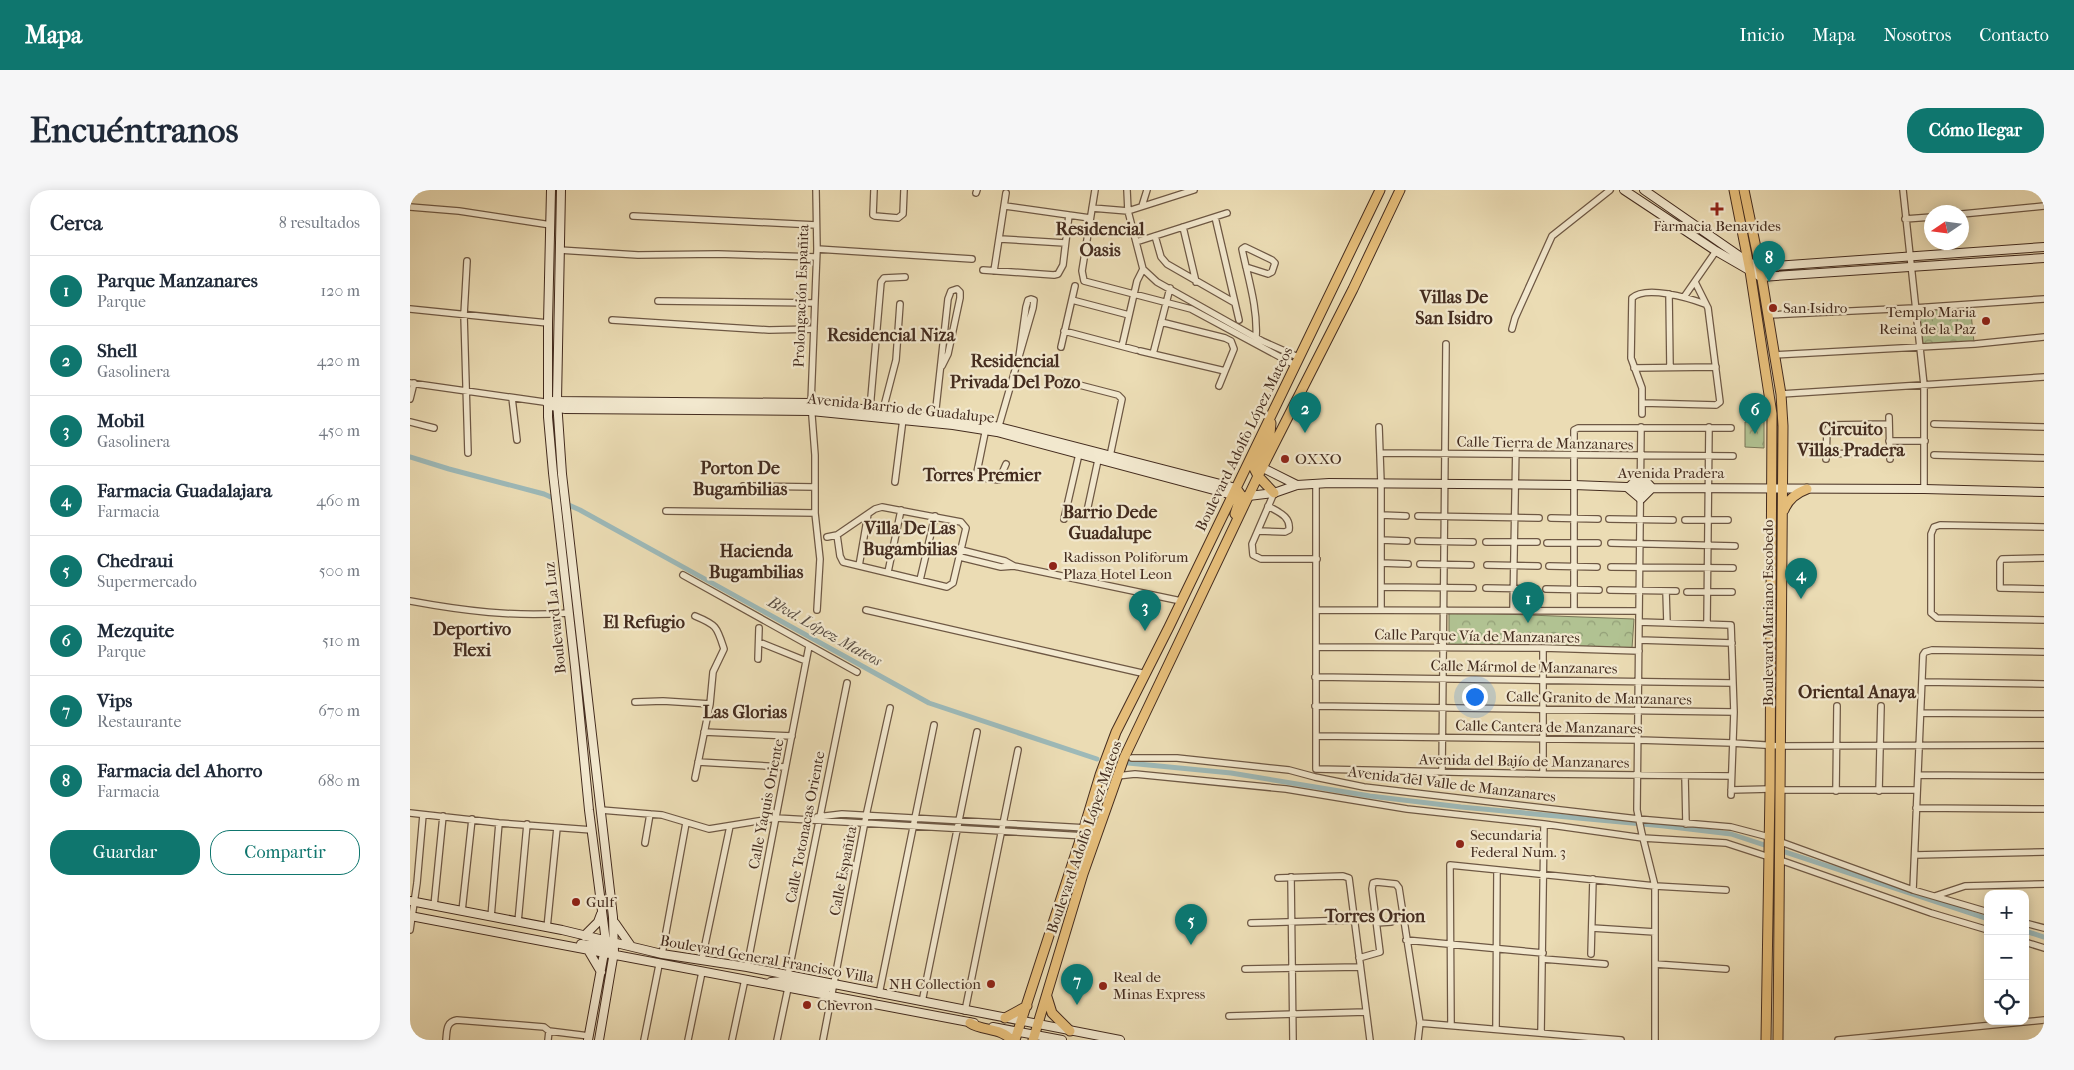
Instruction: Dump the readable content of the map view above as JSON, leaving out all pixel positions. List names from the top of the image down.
{
  "streets": {
    "main road": [
      "Avenida Barrio de Guadalupe",
      "Boulevard Adolfo López Mateos",
      "Avenida Pradera",
      "Boulevard Mariano Escobedo",
      "Boulevard La Luz",
      "Boulevard General Francisco Villa"
    ],
    "street": [
      "Prolongación Españita",
      "Calle Tierra de Manzanares",
      "Calle Parque Vía de Manzanares",
      "Calle Mármol de Manzanares",
      "Calle Granito de Manzanares",
      "Calle Cantera de Manzanares",
      "Avenida del Bajío de Manzanares",
      "Avenida del Valle de Manzanares",
      "Calle Yaquis Oriente",
      "Calle Totonacas Oriente",
      "Calle Españita"
    ]
  },
  "crossings": [
    ["Prolongación Españita", "Avenida Barrio de Guadalupe"],
    ["Avenida Barrio de Guadalupe", "Boulevard Adolfo López Mateos"],
    ["Avenida Barrio de Guadalupe", "Avenida Pradera"],
    ["Avenida Barrio de Guadalupe", "Boulevard La Luz"],
    ["Boulevard Adolfo López Mateos", "Avenida Pradera"],
    ["Boulevard Adolfo López Mateos", "Boulevard General Francisco Villa"],
    ["Calle Tierra de Manzanares", "Avenida del Valle de Manzanares"],
    ["Avenida Pradera", "Boulevard Mariano Escobedo"],
    ["Avenida Pradera", "Avenida del Valle de Manzanares"],
    ["Boulevard Mariano Escobedo", "Calle Cantera de Manzanares"],
    ["Boulevard Mariano Escobedo", "Avenida del Valle de Manzanares"],
    ["Boulevard La Luz", "Boulevard General Francisco Villa"],
    ["Calle Parque Vía de Manzanares", "Avenida del Valle de Manzanares"],
    ["Calle Mármol de Manzanares", "Avenida del Valle de Manzanares"],
    ["Calle Granito de Manzanares", "Avenida del Valle de Manzanares"],
    ["Calle Cantera de Manzanares", "Avenida del Bajío de Manzanares"],
    ["Calle Cantera de Manzanares", "Avenida del Valle de Manzanares"],
    ["Avenida del Bajío de Manzanares", "Avenida del Valle de Manzanares"],
    ["Calle Yaquis Oriente", "Boulevard General Francisco Villa"],
    ["Calle Totonacas Oriente", "Boulevard General Francisco Villa"],
    ["Calle Españita", "Boulevard General Francisco Villa"]
  ],
  "districts": [
    "Residencial Oasis",
    "Villas De San Isidro",
    "Residencial Niza",
    "Residencial Privada Del Pozo",
    "Circuito Villas Pradera",
    "Porton De Bugambilias",
    "Torres Premier",
    "Barrio Dede Guadalupe",
    "Villa De Las Bugambilias",
    "Hacienda Bugambilias",
    "El Refugio",
    "Deportivo Flexi",
    "Oriental Anaya",
    "Las Glorias",
    "Torres Orion"
  ],
  "water": ["Blvd. López Mateos"],
  "places": {
    "health": ["Farmacia Benavides"],
    "other": [
      "San Isidro",
      "Templo Maria Reina de la Paz",
      "OXXO",
      "Radisson Poliforum Plaza Hotel Leon",
      "Secundaria Federal Num. 3",
      "Gulf",
      "NH Collection",
      "Real de Minas Express",
      "Chevron"
    ]
  },
  "north": "left",
  "page": {
    "header": "Mapa",
    "nav": [
      "Inicio",
      "Mapa",
      "Nosotros",
      "Contacto"
    ],
    "buttons": [
      "Cómo llegar",
      ["Guardar", "Compartir"]
    ],
    "title": "Encuéntranos",
    "heading": ["Cerca", "8 resultados"],
    "pins": [
      "8",
      "2",
      "6",
      "4",
      "1",
      "3",
      "5",
      "7"
    ],
    "list": [
      {
        "mark": "1",
        "name": "Parque Manzanares",
        "note": "Parque",
        "value": "120 m"
      },
      {
        "mark": "2",
        "name": "Shell",
        "note": "Gasolinera",
        "value": "420 m"
      },
      {
        "mark": "3",
        "name": "Mobil",
        "note": "Gasolinera",
        "value": "450 m"
      },
      {
        "mark": "4",
        "name": "Farmacia Guadalajara",
        "note": "Farmacia",
        "value": "460 m"
      },
      {
        "mark": "5",
        "name": "Chedraui",
        "note": "Supermercado",
        "value": "500 m"
      },
      {
        "mark": "6",
        "name": "Mezquite",
        "note": "Parque",
        "value": "510 m"
      },
      {
        "mark": "7",
        "name": "Vips",
        "note": "Restaurante",
        "value": "670 m"
      },
      {
        "mark": "8",
        "name": "Farmacia del Ahorro",
        "note": "Farmacia",
        "value": "680 m"
      }
    ],
    "map_buttons": ["+", "−"]
  }
}
